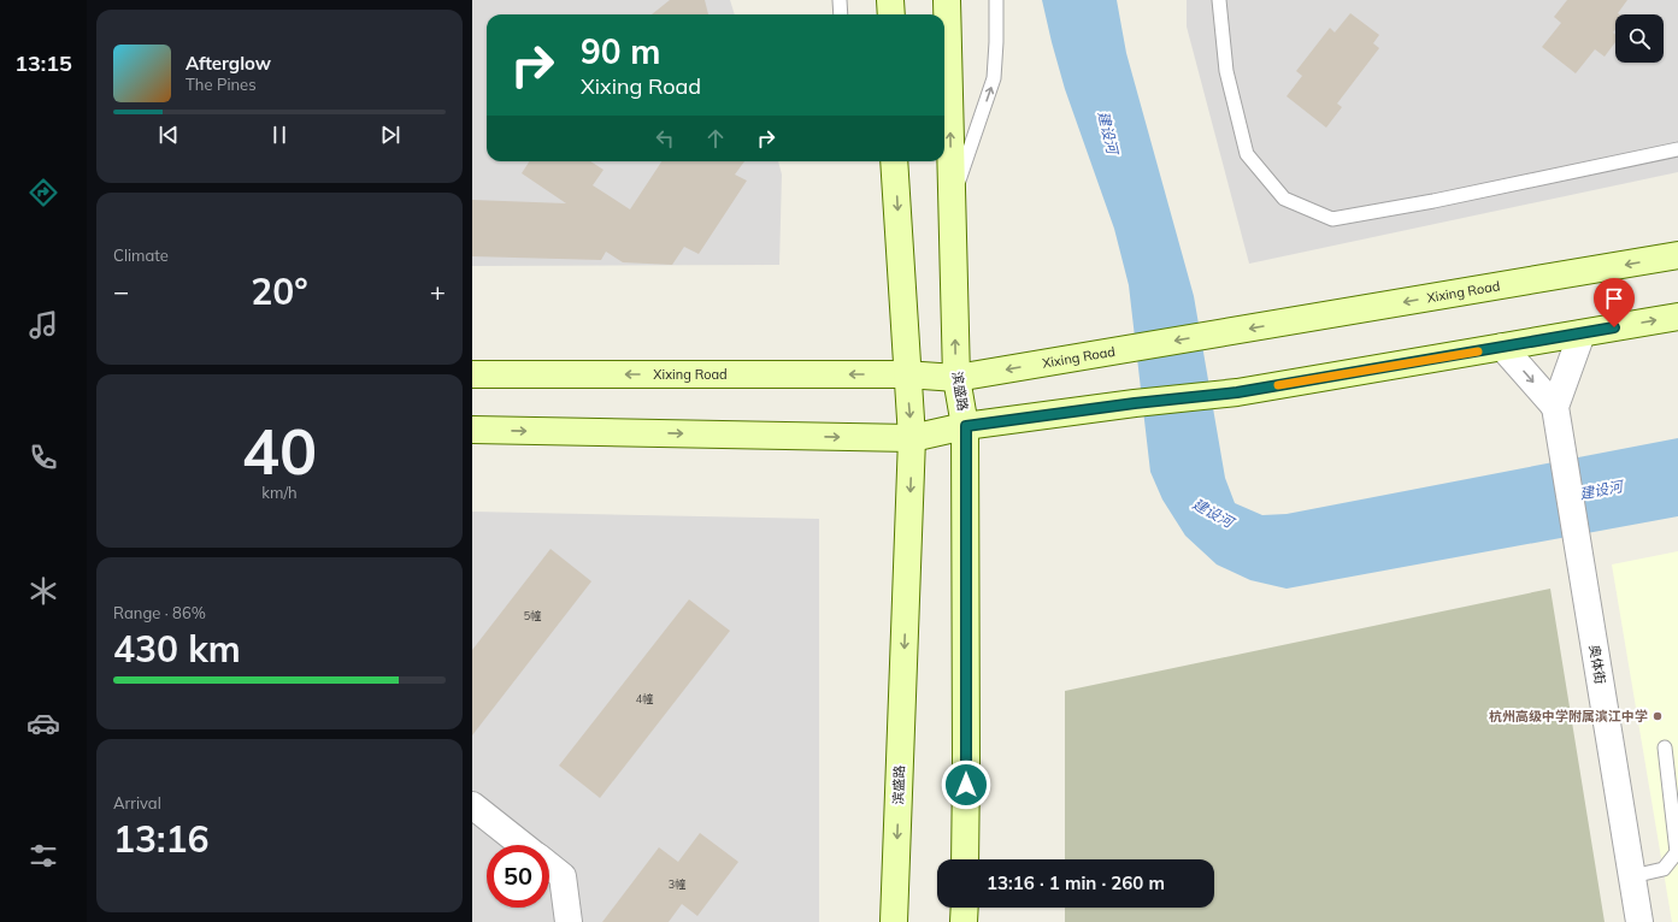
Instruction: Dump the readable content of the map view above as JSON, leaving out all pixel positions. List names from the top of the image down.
{
  "streets": {
    "main road": ["Xixing Road", "滨盛路"],
    "street": ["奥体街"]
  },
  "crossings": [
    ["Xixing Road", "滨盛路"]
  ],
  "water": ["建设河"],
  "places": ["杭州高级中学附属滨江中学"],
  "house_numbers": ["5幢", "4幢", "3幢"],
  "page": {
    "tabs": "13:15",
    "turn": ["90 m", "Xixing Road"],
    "song": ["Afterglow", "The Pines"],
    "tile": [
      "Climate",
      ["40", "km/h"],
      ["Range · 86%", "430 km"],
      ["Arrival", "13:16"]
    ],
    "heat": ["−", "20°", "+"],
    "limit": "50",
    "trip": "13:16 · 1 min · 260 m"
  }
}
